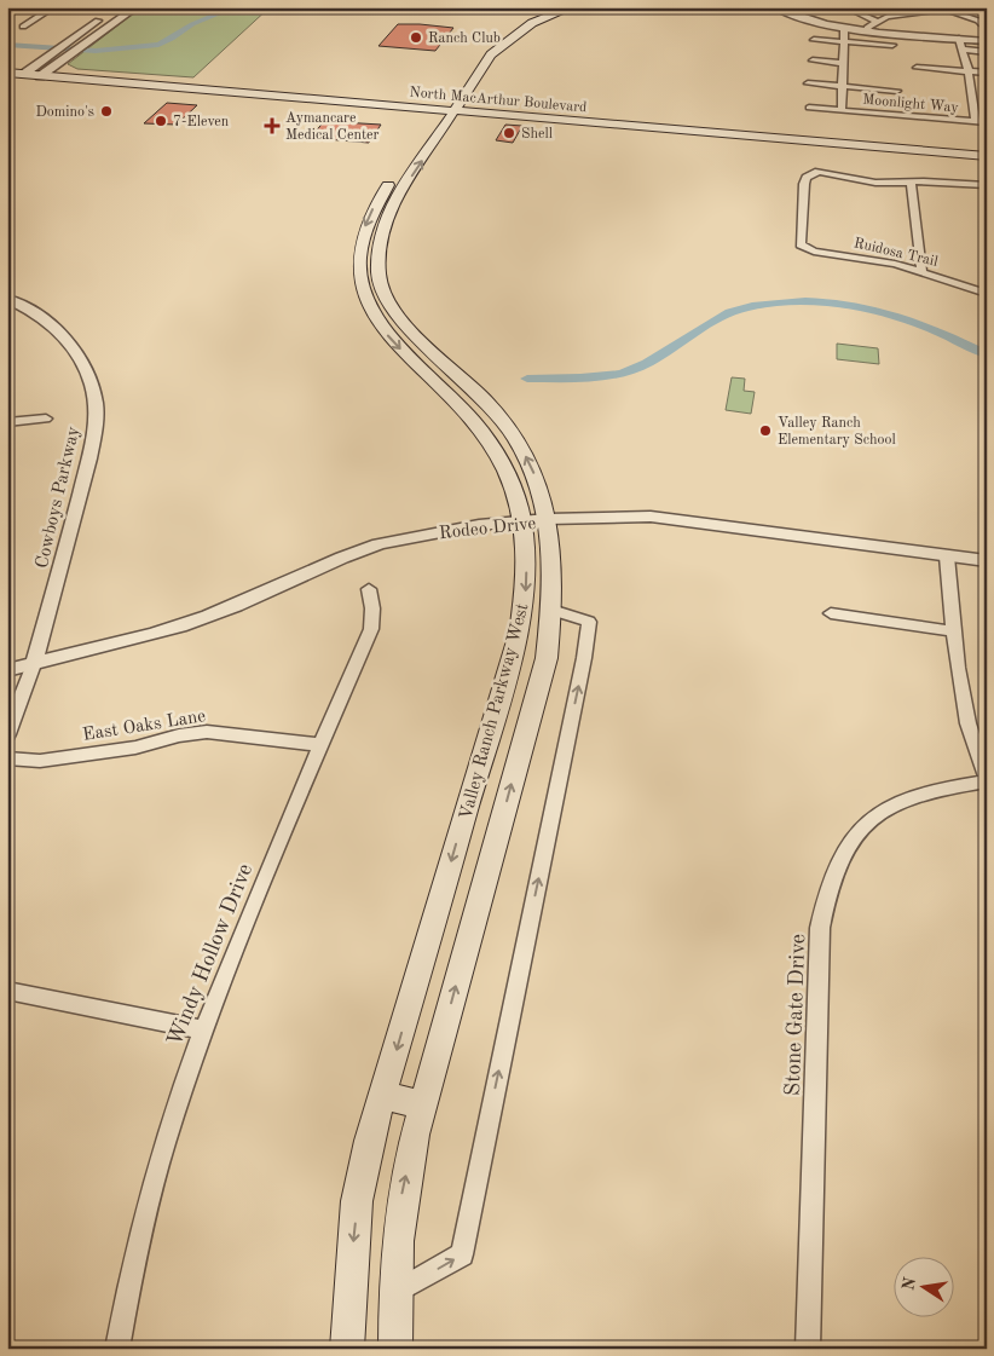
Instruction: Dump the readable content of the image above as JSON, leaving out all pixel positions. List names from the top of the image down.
{
  "streets": {
    "main road": ["North MacArthur Boulevard", "Valley Ranch Parkway West"],
    "street": [
      "Moonlight Way",
      "Ruidosa Trail",
      "Cowboys Parkway",
      "Rodeo Drive",
      "East Oaks Lane",
      "Windy Hollow Drive",
      "Stone Gate Drive"
    ]
  },
  "crossings": [
    ["Cowboys Parkway", "Rodeo Drive"],
    ["Rodeo Drive", "Valley Ranch Parkway West"],
    ["East Oaks Lane", "Windy Hollow Drive"]
  ],
  "places": {
    "other": [
      "Ranch Club",
      "Domino's",
      "7-Eleven",
      "Shell",
      "Valley Ranch Elementary School"
    ],
    "health": ["Aymancare Medical Center"]
  },
  "north": "left"
}
